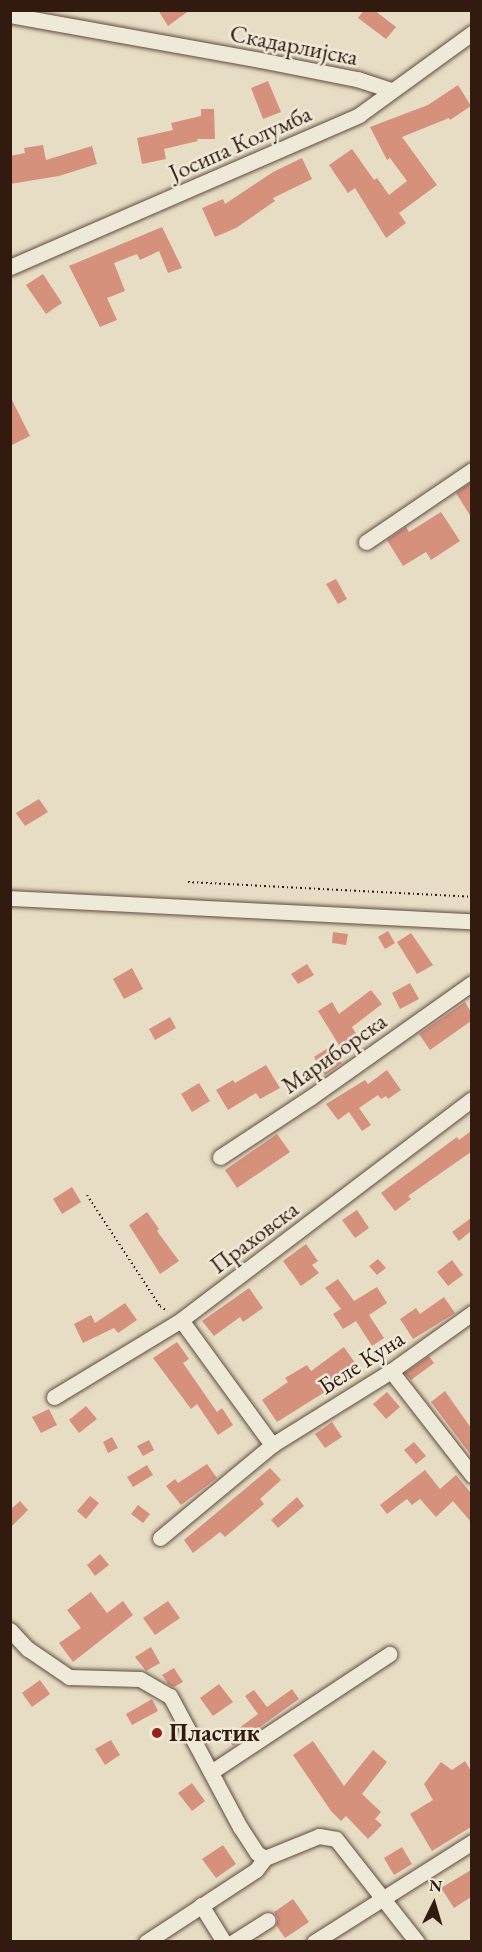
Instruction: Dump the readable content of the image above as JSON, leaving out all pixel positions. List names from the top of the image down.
{
  "streets": {
    "street": [
      "Скадарлијска",
      "Јосипа Колумба",
      "Мариборска",
      "Праховска",
      "Беле Куна"
    ]
  },
  "crossings": [
    ["Скадарлијска", "Јосипа Колумба"]
  ],
  "places": ["Пластик"],
  "north": "top"
}
